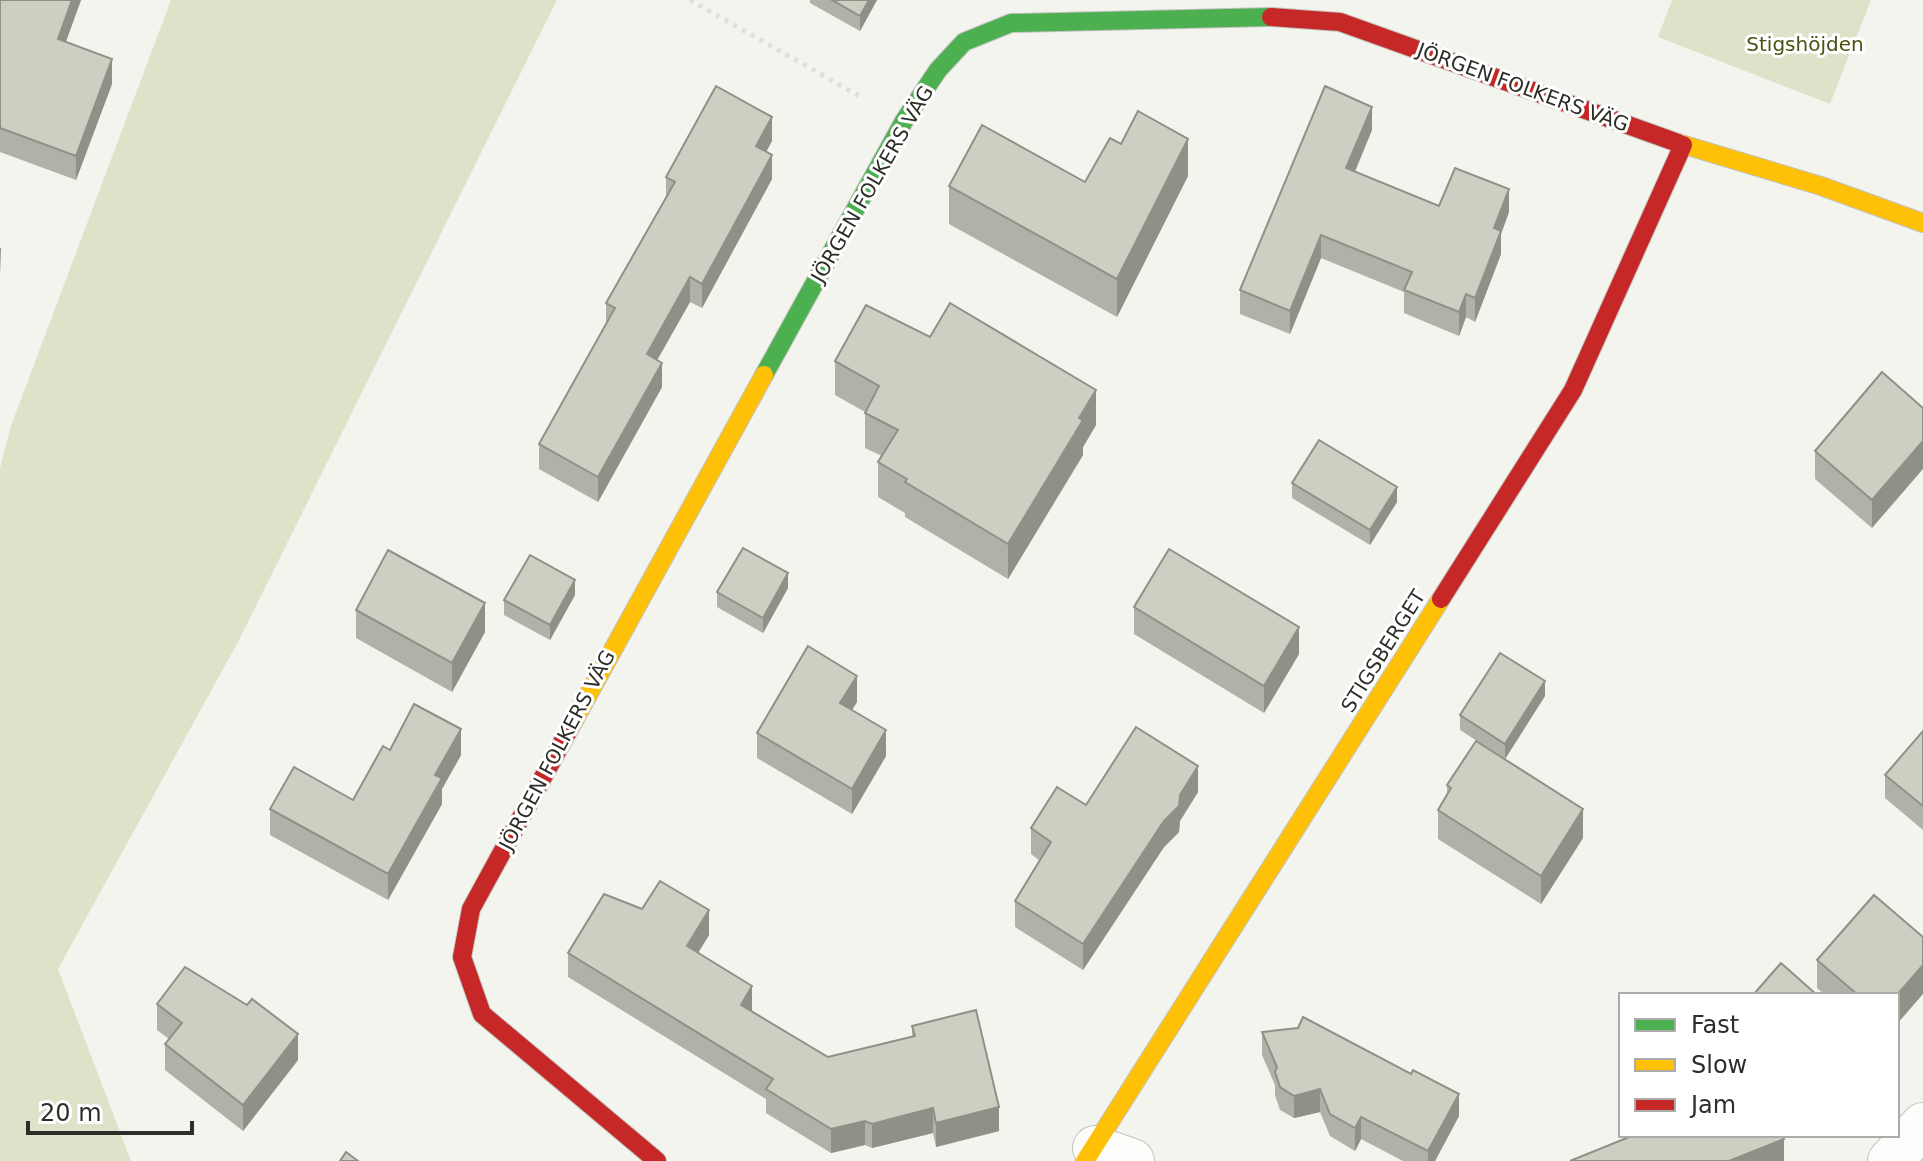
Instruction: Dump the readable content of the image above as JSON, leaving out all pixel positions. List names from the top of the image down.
{
  "streets": {
    "street": ["JÖRGEN FOLKERS VÄG", "STIGSBERGET"]
  },
  "crossings": [
    ["JÖRGEN FOLKERS VÄG", "STIGSBERGET"]
  ],
  "parks": ["Stigshöjden"],
  "legend": ["Fast", "Slow", "Jam"],
  "scale_bar": "20 m"
}
